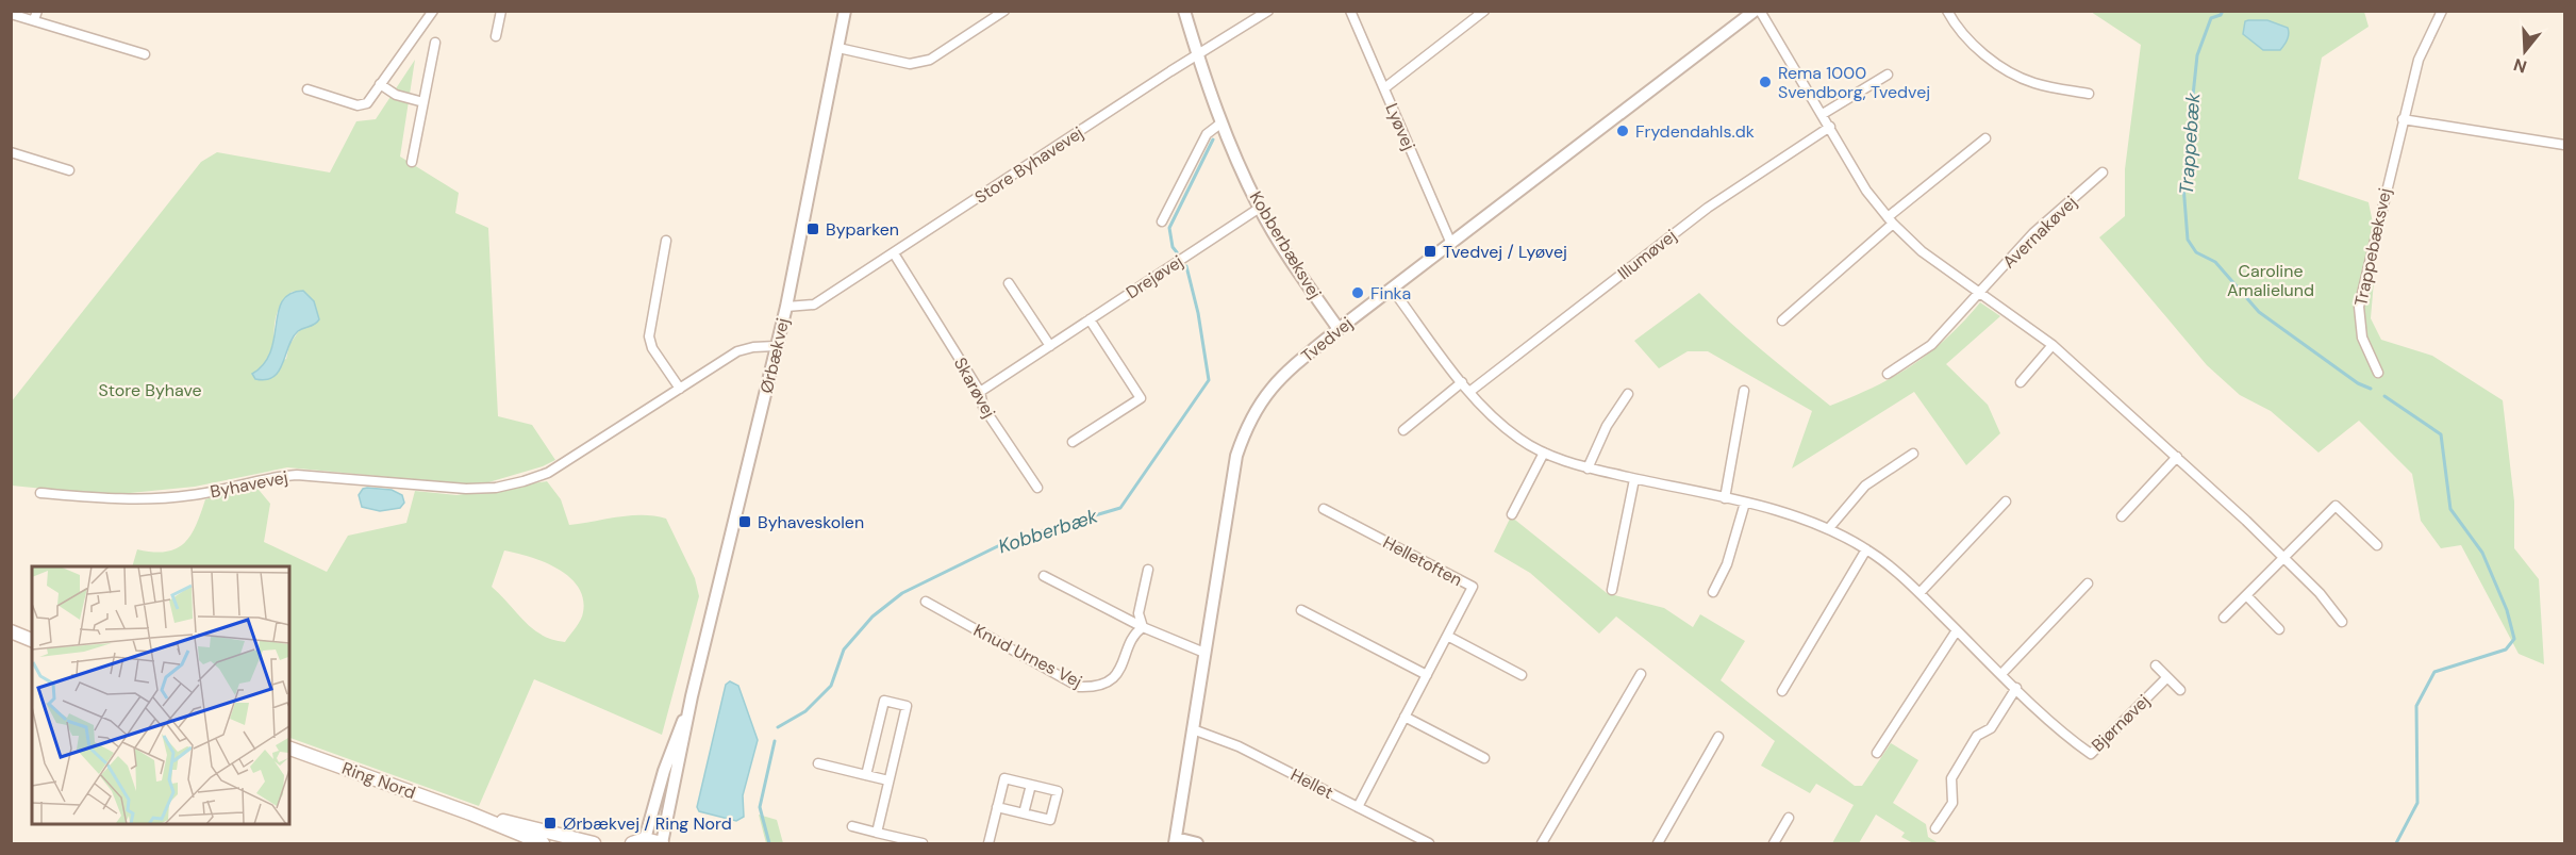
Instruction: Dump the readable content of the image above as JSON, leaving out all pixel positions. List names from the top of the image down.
{
  "streets": {
    "main road": ["Ring Nord"],
    "street": [
      "Lyøvej",
      "Store Byhavevej",
      "Avernakøvej",
      "Kobberbæksvej",
      "Trappebæksvej",
      "Illumøvej",
      "Drejøvej",
      "Tvedvej",
      "Ørbækvej",
      "Skarøvej",
      "Byhavevej",
      "Helletoften",
      "Knud Urnes Vej",
      "Bjørnøvej",
      "Hellet"
    ]
  },
  "crossings": [
    ["Lyøvej", "Tvedvej"],
    ["Store Byhavevej", "Kobberbæksvej"],
    ["Store Byhavevej", "Ørbækvej"],
    ["Store Byhavevej", "Skarøvej"],
    ["Kobberbæksvej", "Drejøvej"],
    ["Kobberbæksvej", "Tvedvej"],
    ["Illumøvej", "Bjørnøvej"],
    ["Drejøvej", "Skarøvej"],
    ["Tvedvej", "Bjørnøvej"],
    ["Tvedvej", "Hellet"],
    ["Helletoften", "Hellet"]
  ],
  "water": ["Trappebæk", "Kobberbæk"],
  "parks": ["Caroline Amalielund", "Store Byhave"],
  "places": {
    "other": ["Rema 1000 Svendborg, Tvedvej", "Frydendahls.dk", "Finka"],
    "transit": [
      "Byparken",
      "Tvedvej / Lyøvej",
      "Byhaveskolen",
      "Ørbækvej / Ring Nord"
    ]
  },
  "north": "bottom"
}
